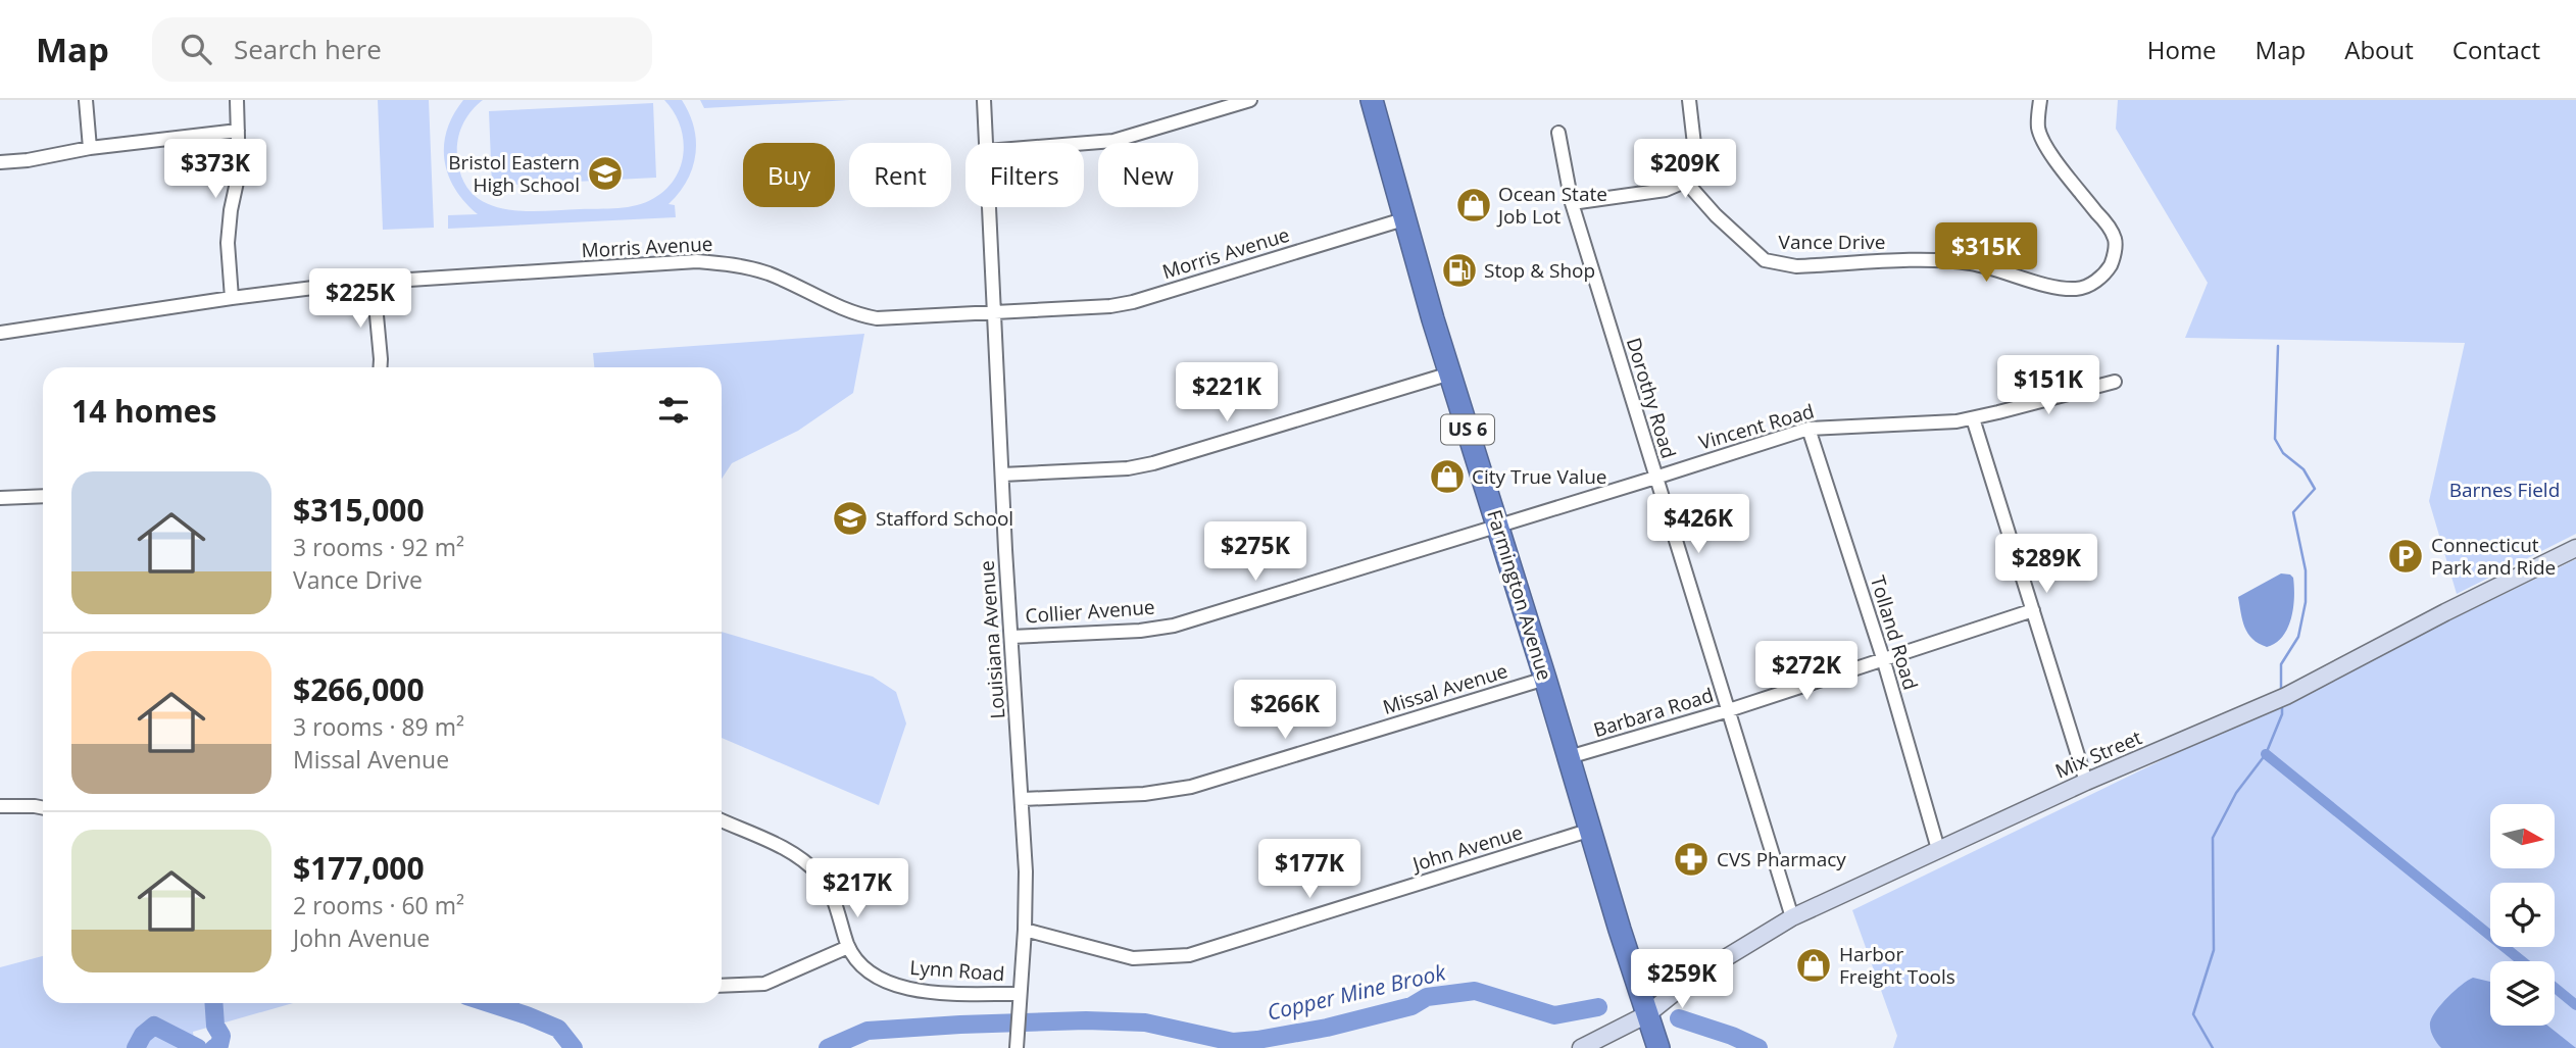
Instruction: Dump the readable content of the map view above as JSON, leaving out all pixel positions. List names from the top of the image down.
{
  "streets": {
    "highway": ["US 6", "Farmington Avenue"],
    "main road": ["Mix Street"],
    "street": [
      "Vance Drive",
      "Morris Avenue",
      "Dorothy Road",
      "Vincent Road",
      "Collier Avenue",
      "Tolland Road",
      "Louisiana Avenue",
      "Missal Avenue",
      "Barbara Road",
      "John Avenue",
      "Lynn Road"
    ]
  },
  "crossings": [
    ["Morris Avenue", "Farmington Avenue"],
    ["Morris Avenue", "Louisiana Avenue"],
    ["Dorothy Road", "Vincent Road"],
    ["Dorothy Road", "Barbara Road"],
    ["Dorothy Road", "Mix Street"],
    ["Vincent Road", "Farmington Avenue"],
    ["Vincent Road", "Collier Avenue"],
    ["Vincent Road", "Tolland Road"],
    ["Farmington Avenue", "Collier Avenue"],
    ["Farmington Avenue", "Missal Avenue"],
    ["Farmington Avenue", "Barbara Road"],
    ["Farmington Avenue", "Mix Street"],
    ["Farmington Avenue", "John Avenue"],
    ["Collier Avenue", "Louisiana Avenue"],
    ["Tolland Road", "Barbara Road"],
    ["Tolland Road", "Mix Street"],
    ["Louisiana Avenue", "Missal Avenue"],
    ["Louisiana Avenue", "John Avenue"],
    ["Louisiana Avenue", "Lynn Road"]
  ],
  "water": ["Copper Mine Brook"],
  "parks": ["Barnes Field"],
  "places": {
    "school or university": ["Bristol Eastern High School", "Stafford School"],
    "shop": ["Ocean State Job Lot", "City True Value", "Harbor Freight Tools"],
    "fuel station": ["Stop & Shop"],
    "parking": ["Connecticut Park and Ride"],
    "pharmacy": ["CVS Pharmacy"]
  },
  "north": "right",
  "page": {
    "header": "Map",
    "search": "Search here",
    "nav": [
      "Home",
      "Map",
      "About",
      "Contact"
    ],
    "price": [
      "$373K",
      "$209K",
      "$315K",
      "$225K",
      "$151K",
      "$221K",
      "$426K",
      "$275K",
      "$289K",
      "$272K",
      "$266K",
      "$177K",
      "$217K",
      "$259K"
    ],
    "chip": [
      "Buy",
      "Rent",
      "Filters",
      "New"
    ],
    "heading": "14 homes",
    "list": [
      {
        "name": "$315,000",
        "note": "3 rooms · 92 m² · Vance Drive"
      },
      {
        "name": "$266,000",
        "note": "3 rooms · 89 m² · Missal Avenue"
      },
      {
        "name": "$177,000",
        "note": "2 rooms · 60 m² · John Avenue"
      }
    ]
  }
}
